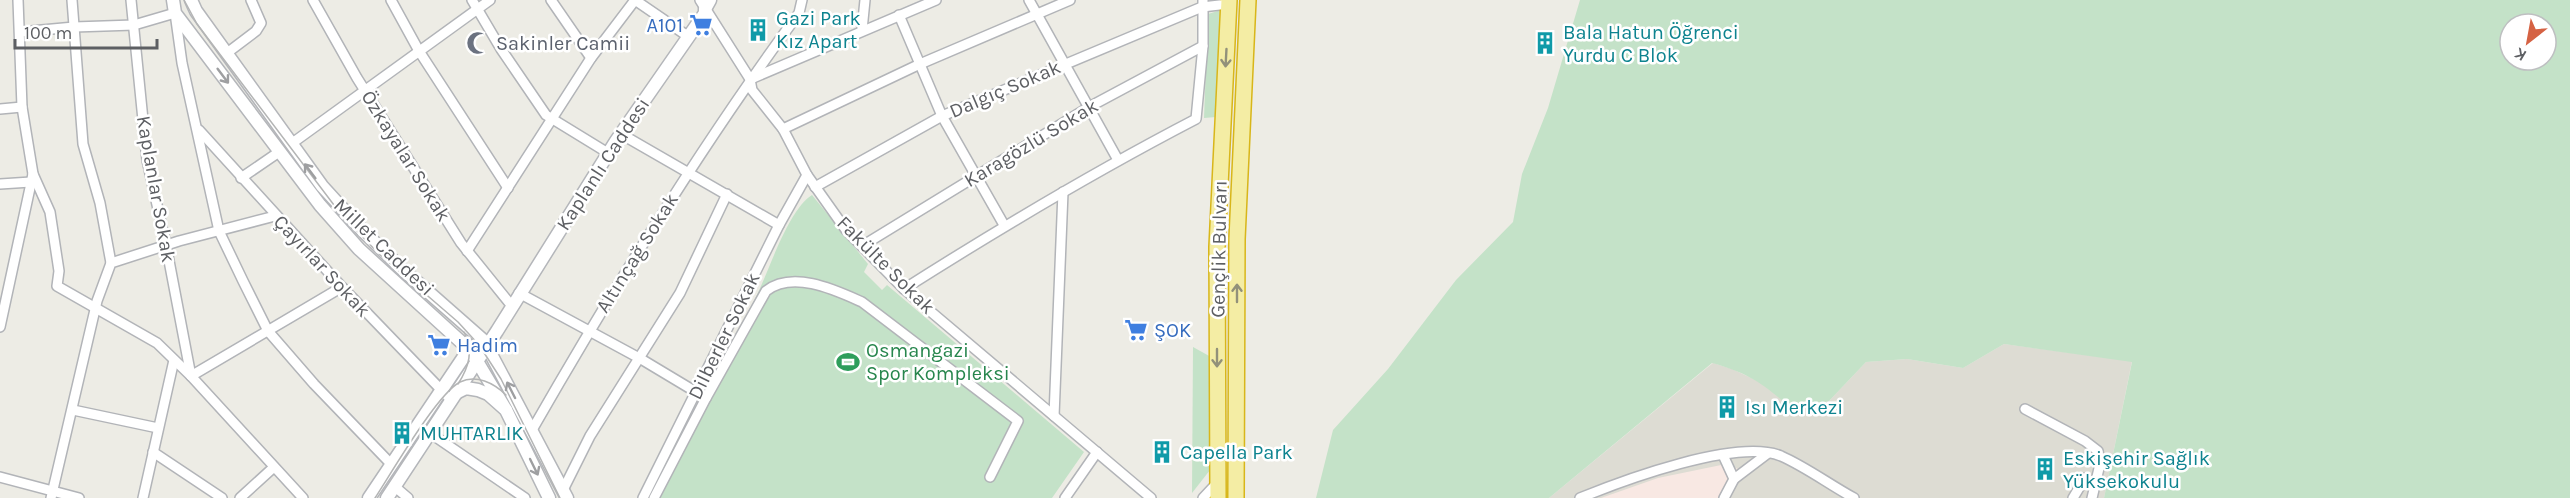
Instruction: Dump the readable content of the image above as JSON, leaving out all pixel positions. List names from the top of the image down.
{
  "streets": {
    "highway": ["Gençlik Bulvarı"],
    "main road": ["Kaplanlı Caddesi", "Millet Caddesi"],
    "street": [
      "Dalgıç Sokak",
      "Karagözlü Sokak",
      "Özkayalar Sokak",
      "Kaplanlar Sokak",
      "Altınçağ Sokak",
      "Fakülte Sokak",
      "Çayırlar Sokak",
      "Dilberler Sokak"
    ]
  },
  "crossings": [
    ["Dalgıç Sokak", "Gençlik Bulvarı"],
    ["Dalgıç Sokak", "Fakülte Sokak"],
    ["Karagözlü Sokak", "Fakülte Sokak"],
    ["Özkayalar Sokak", "Kaplanlı Caddesi"],
    ["Kaplanlı Caddesi", "Millet Caddesi"],
    ["Kaplanlı Caddesi", "Fakülte Sokak"],
    ["Kaplanlı Caddesi", "Çayırlar Sokak"],
    ["Millet Caddesi", "Altınçağ Sokak"],
    ["Millet Caddesi", "Çayırlar Sokak"],
    ["Altınçağ Sokak", "Fakülte Sokak"],
    ["Fakülte Sokak", "Dilberler Sokak"]
  ],
  "places": {
    "supermarket": ["A101", "ŞOK", "Hadim"],
    "building": [
      "Gazi Park Kız Apart",
      "Bala Hatun Öğrenci Yurdu C Blok",
      "Isı Merkezi",
      "MUHTARLIK",
      "Capella Park",
      "Eskişehir Sağlık Yüksekokulu"
    ],
    "mosque": ["Sakinler Camii"],
    "sports": ["Osmangazi Spor Kompleksi"]
  },
  "scale_bar": "100 m",
  "north": "bottom left"
}
